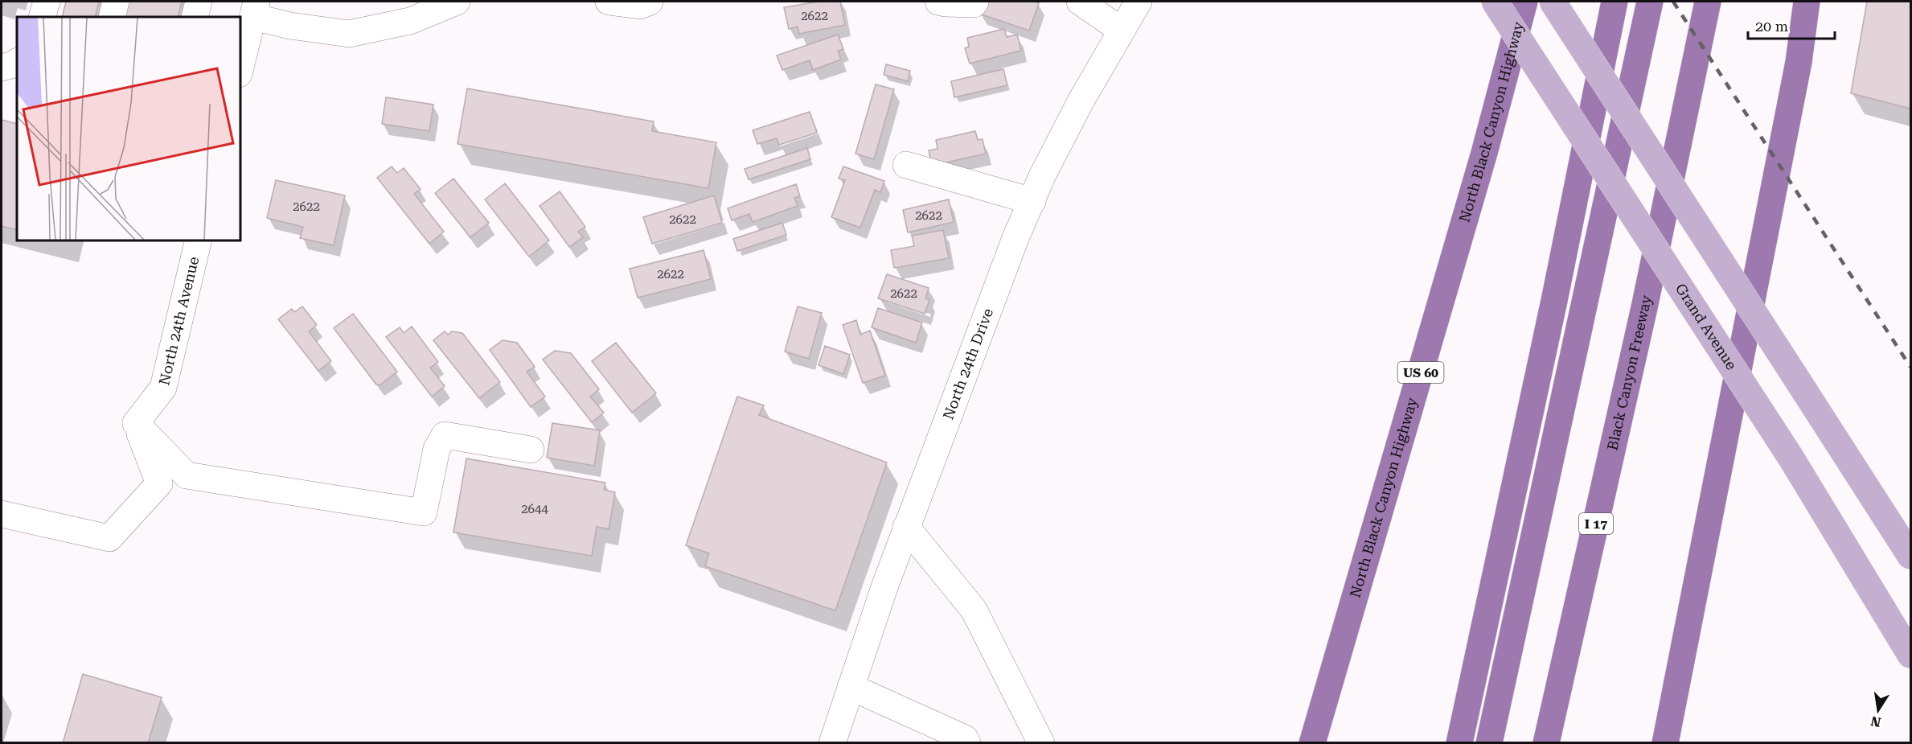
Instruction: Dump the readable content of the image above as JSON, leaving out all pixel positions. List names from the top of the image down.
{
  "streets": {
    "highway": [
      "North Black Canyon Highway",
      "US 60",
      "Black Canyon Freeway",
      "I 17"
    ],
    "main road": ["Grand Avenue"],
    "street": ["North 24th Avenue", "North 24th Drive"]
  },
  "house_numbers": [
    "2622",
    "2622",
    "2622",
    "2622",
    "2622",
    "2622",
    "2644"
  ],
  "scale_bar": "20 m",
  "north": "bottom"
}
